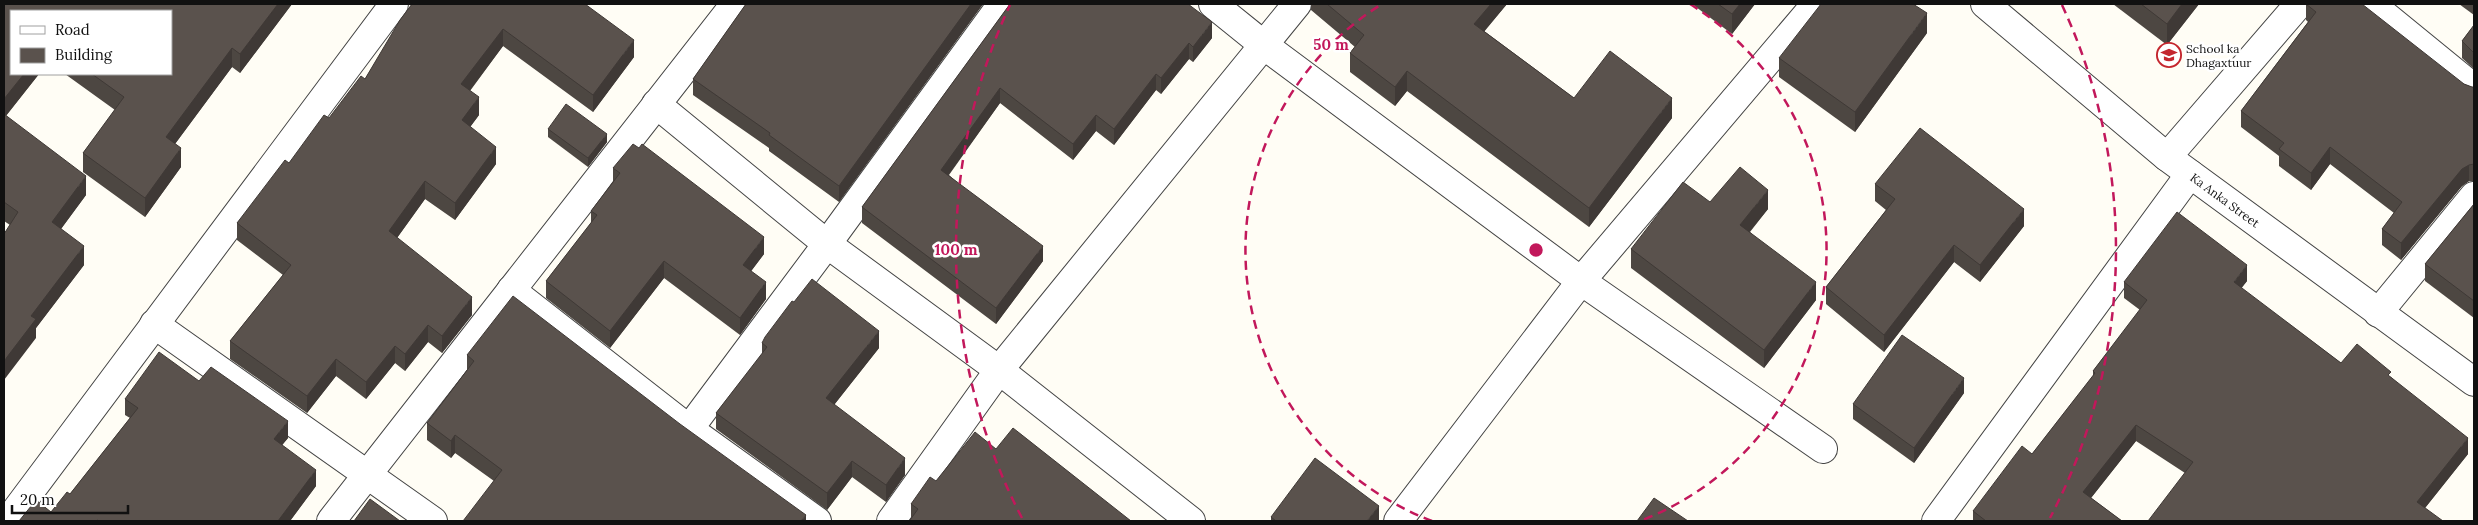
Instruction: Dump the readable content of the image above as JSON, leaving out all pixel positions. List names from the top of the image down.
{
  "streets": {
    "street": ["Ka Anka Street"]
  },
  "places": {
    "school or university": ["School ka Dhagaxtuur"]
  },
  "legend": ["Road", "Building"],
  "scale_bar": "20 m",
  "rings": ["50 m", "100 m"]
}
